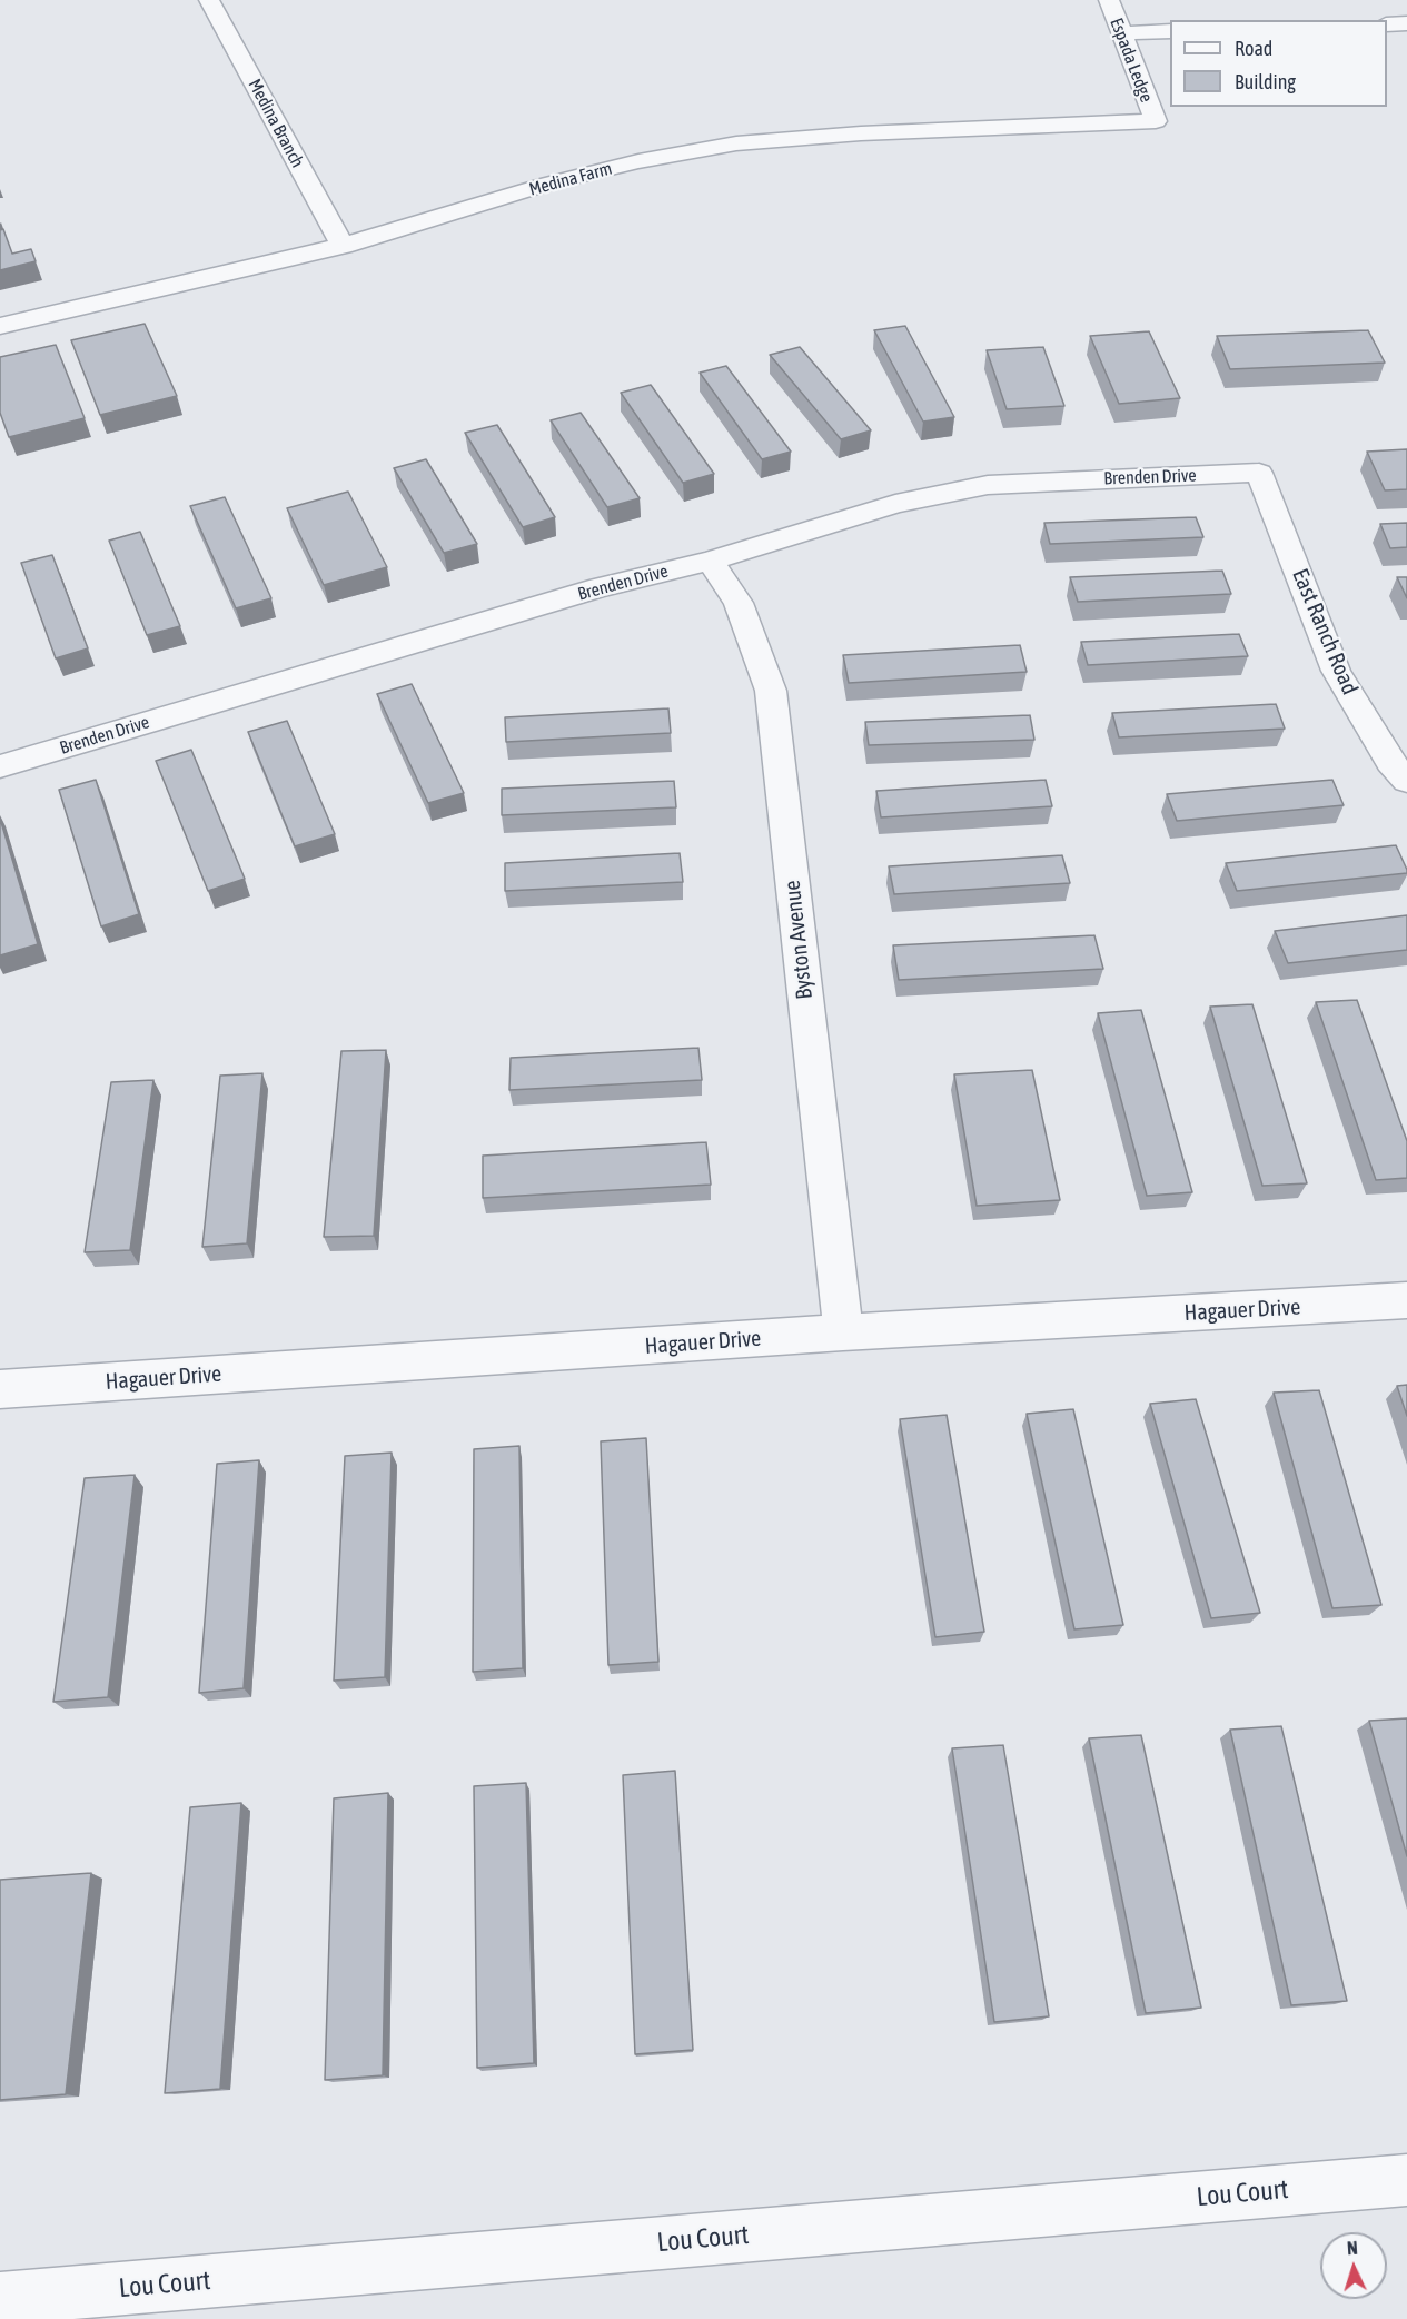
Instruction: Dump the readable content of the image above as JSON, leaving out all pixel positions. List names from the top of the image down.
{
  "streets": {
    "street": [
      "Espada Ledge",
      "Medina Branch",
      "Medina Farm",
      "Brenden Drive",
      "East Ranch Road",
      "Byston Avenue",
      "Hagauer Drive",
      "Lou Court"
    ]
  },
  "crossings": [
    ["Espada Ledge", "Medina Farm"],
    ["Medina Branch", "Medina Farm"],
    ["Brenden Drive", "East Ranch Road"],
    ["Brenden Drive", "Byston Avenue"],
    ["Byston Avenue", "Hagauer Drive"]
  ],
  "legend": ["Road", "Building"],
  "north": "top"
}
